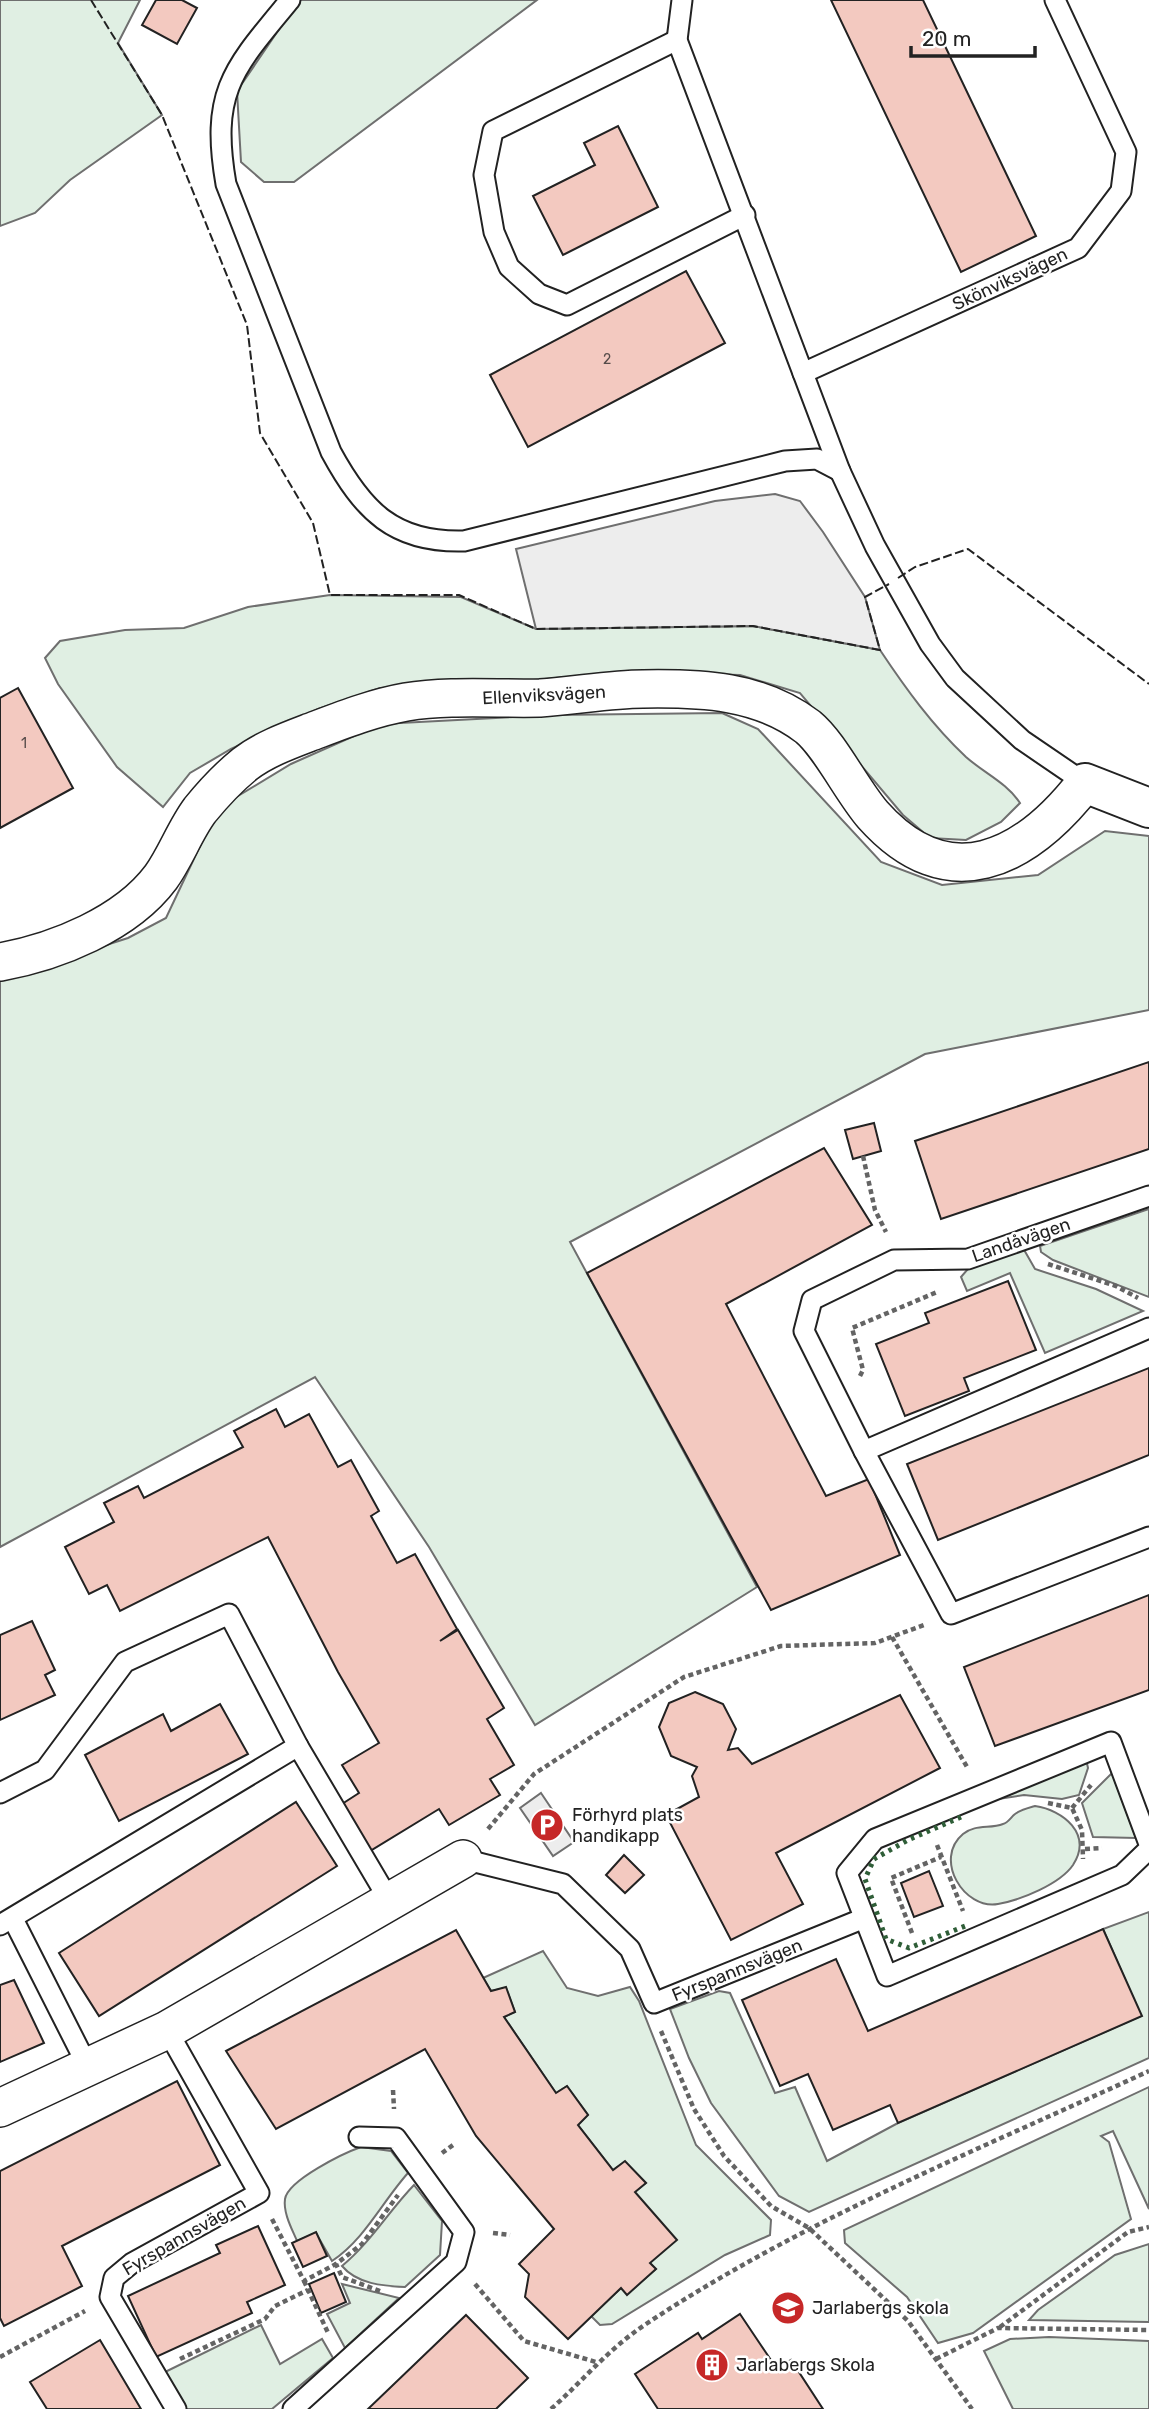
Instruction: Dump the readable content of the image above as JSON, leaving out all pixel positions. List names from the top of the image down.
{
  "streets": {
    "street": ["Ellenviksvägen"],
    "lane": ["Skönviksvägen", "Landåvägen", "Fyrspannsvägen"]
  },
  "places": {
    "parking": ["Förhyrd plats handikapp"],
    "school or university": ["Jarlabergs skola"],
    "building": ["Jarlabergs Skola"]
  },
  "house_numbers": ["2", "1"],
  "scale_bar": "20 m"
}
